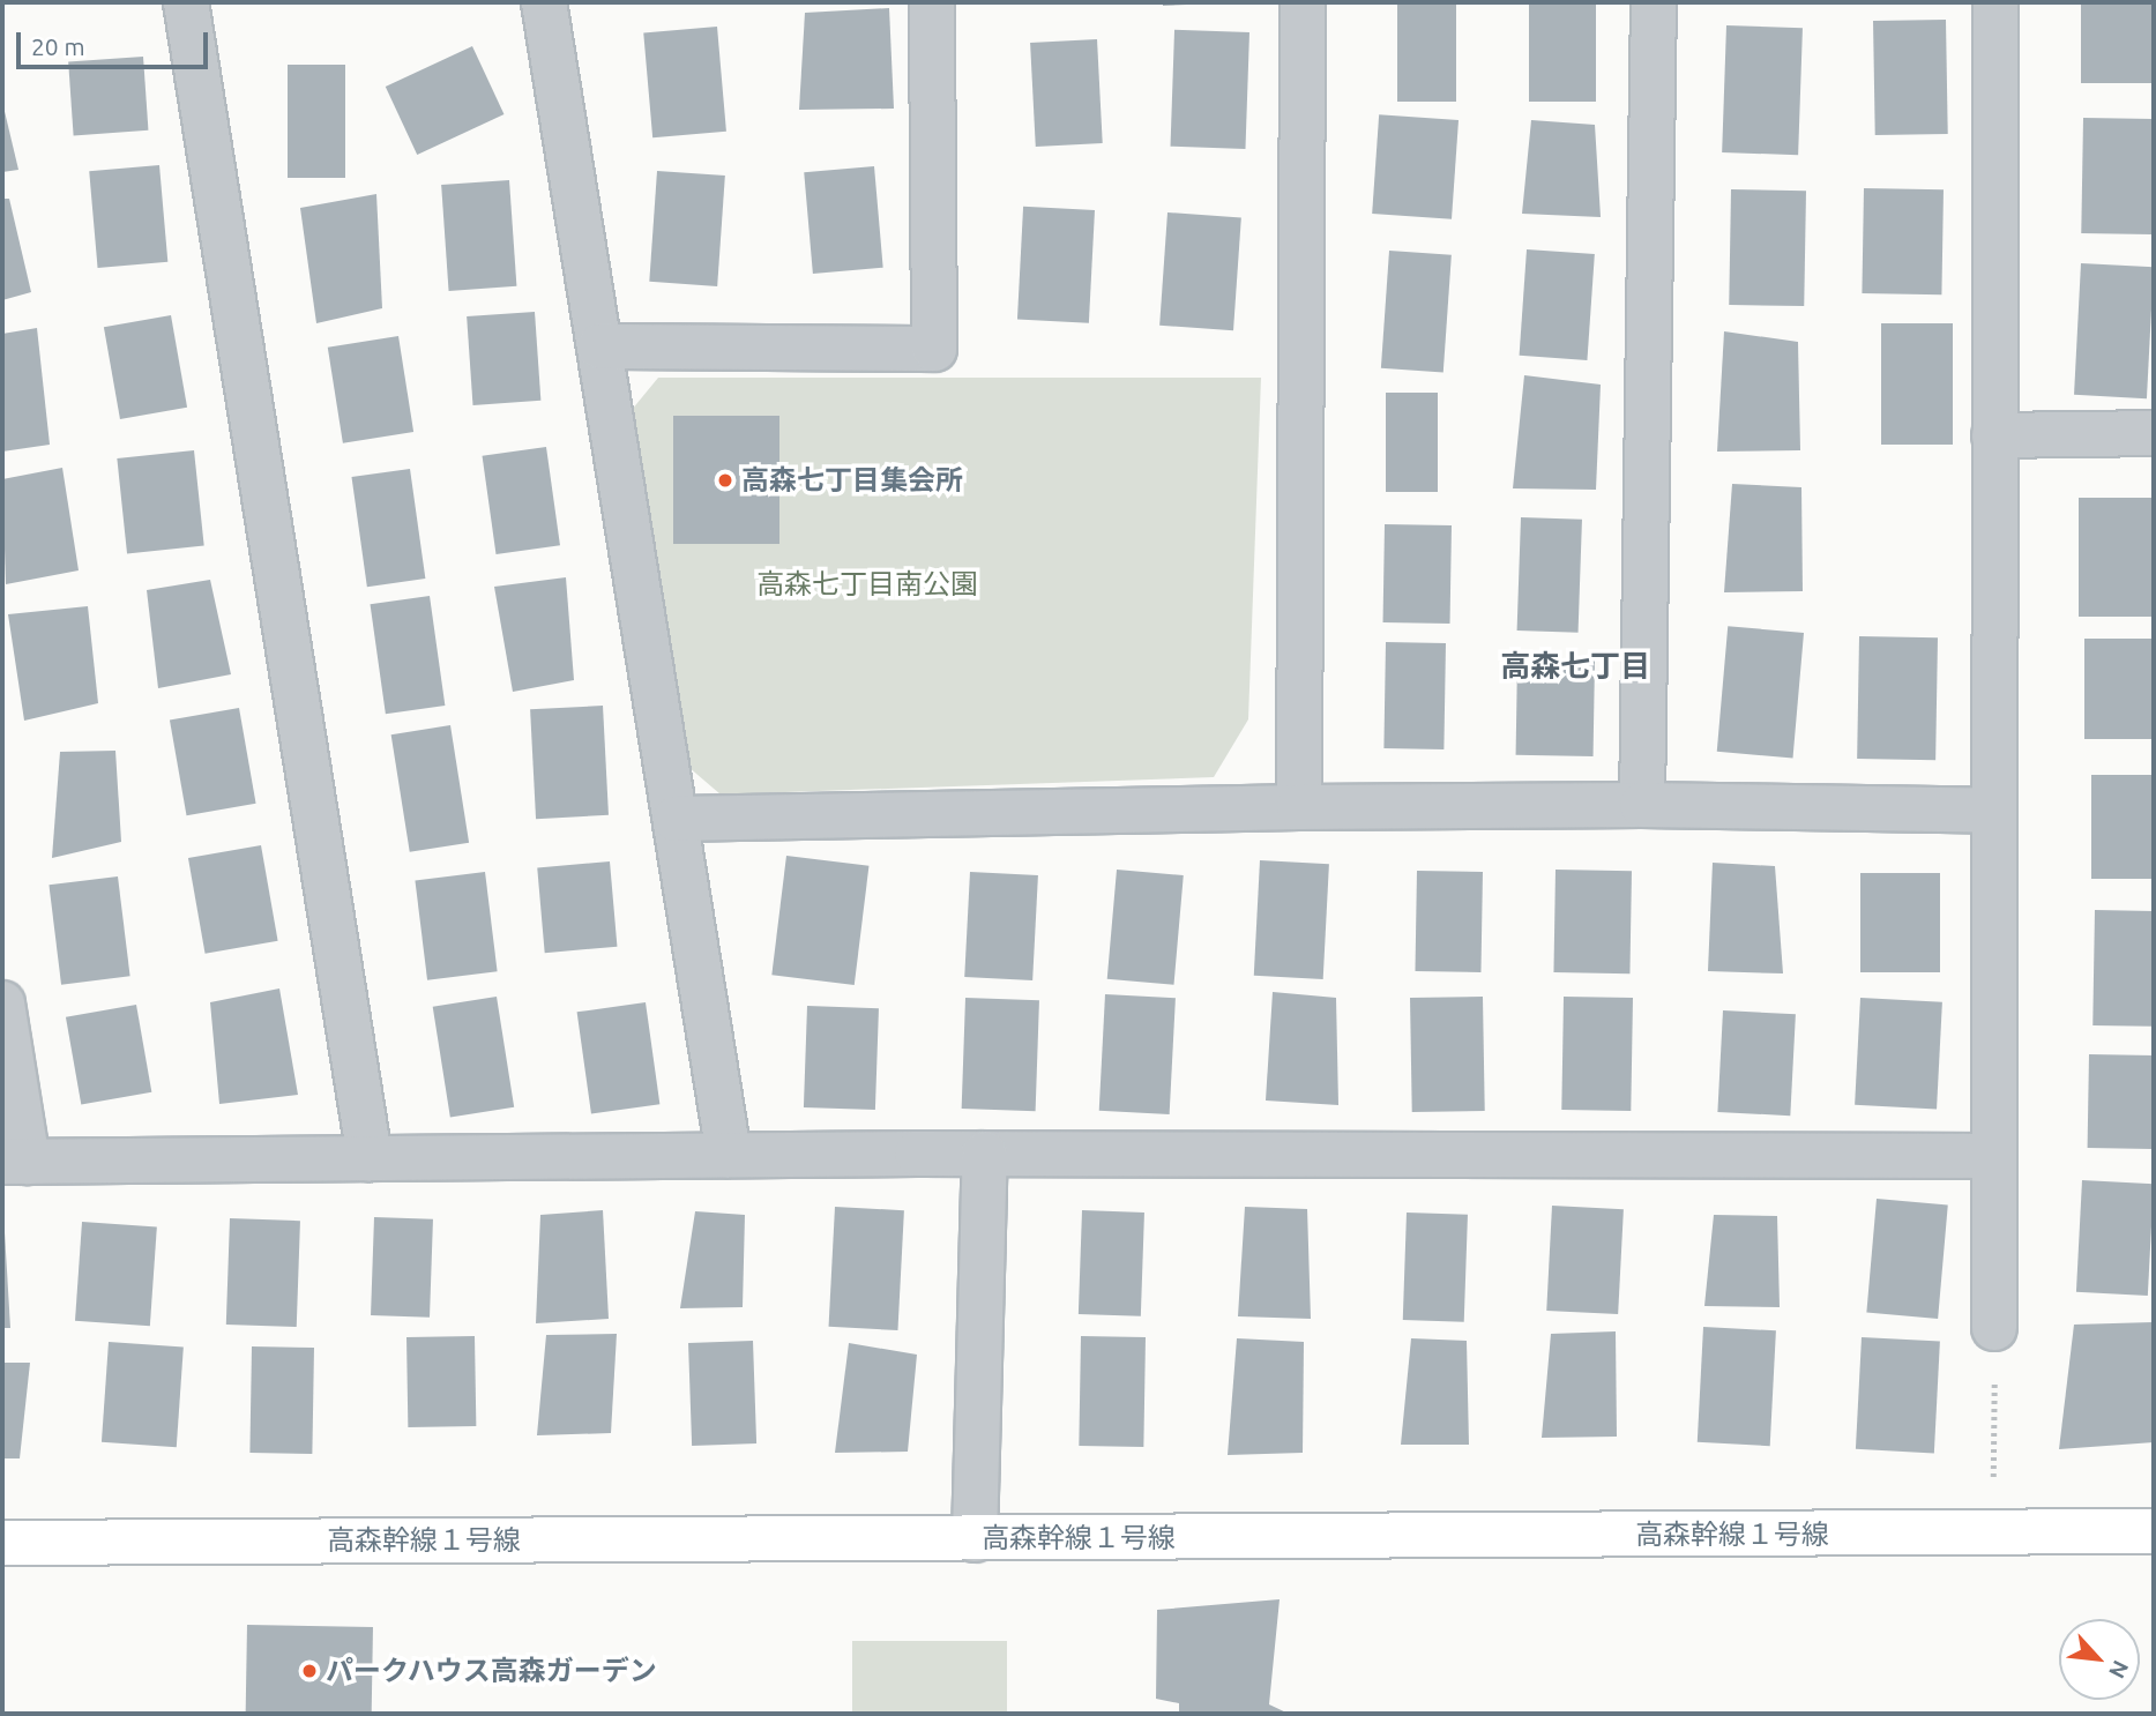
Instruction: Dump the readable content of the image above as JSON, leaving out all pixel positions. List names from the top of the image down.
{
  "streets": {
    "street": ["高森幹線１号線"]
  },
  "districts": ["高森七丁目"],
  "parks": ["高森七丁目南公園"],
  "places": ["高森七丁目集会所", "パークハウス高森ガーデン"],
  "scale_bar": "20 m",
  "north": "bottom right"
}
